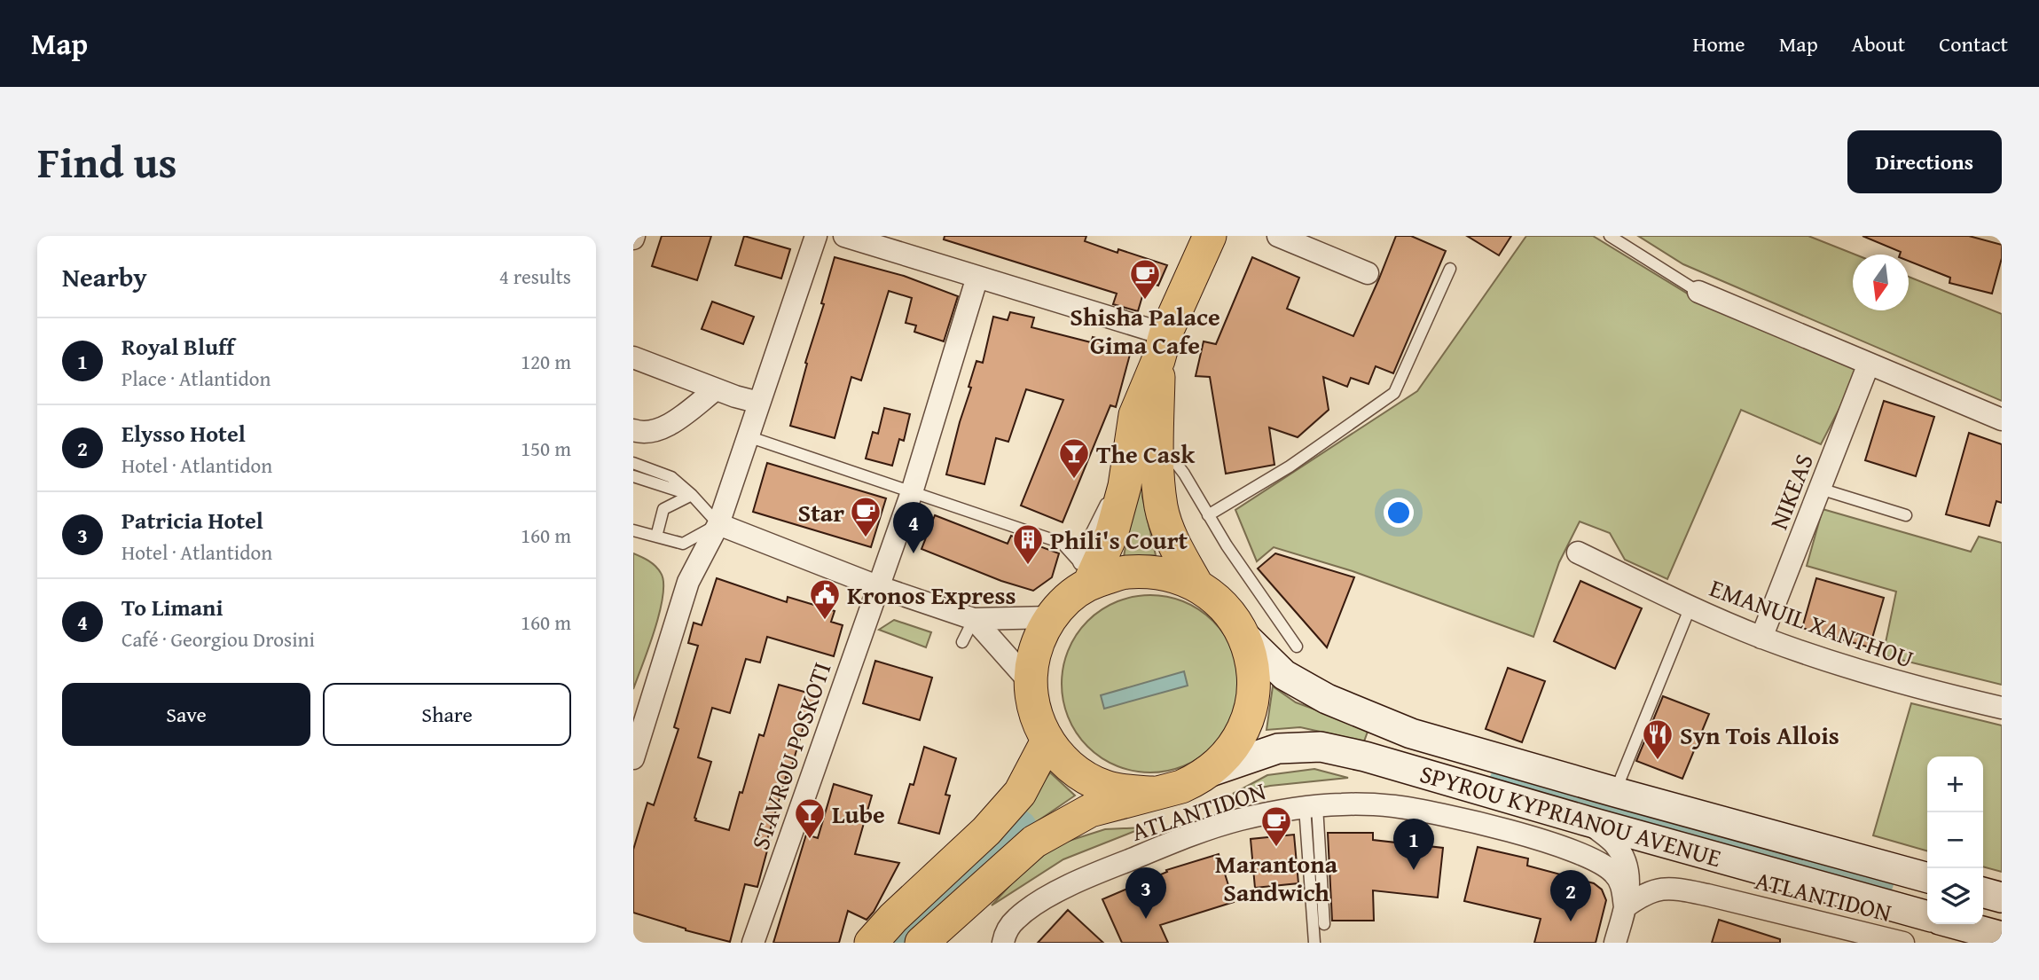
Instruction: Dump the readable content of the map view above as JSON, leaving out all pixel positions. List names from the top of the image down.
{
  "streets": {
    "main road": ["SPYROU KYPRIANOU AVENUE"],
    "street": [
      "NIKEAS",
      "EMANUIL XANTHOU",
      "STAVROU POSKOTI",
      "ATLANTIDON"
    ]
  },
  "crossings": [
    ["NIKEAS", "EMANUIL XANTHOU"],
    ["ATLANTIDON", "SPYROU KYPRIANOU AVENUE"]
  ],
  "places": {
    "cafe": ["Shisha Palace Gima Cafe", "Star", "Marantona Sandwich"],
    "bar": ["The Cask", "Lube"],
    "building": ["Phili's Court"],
    "public building": ["Kronos Express"],
    "restaurant": ["Syn Tois Allois"]
  },
  "north": "bottom",
  "page": {
    "header": "Map",
    "nav": [
      "Home",
      "Map",
      "About",
      "Contact"
    ],
    "title": "Find us",
    "buttons": [
      "Directions",
      ["Save", "Share"]
    ],
    "heading": ["Nearby", "4 results"],
    "list": [
      {
        "mark": "1",
        "name": "Royal Bluff",
        "note": "Place · Atlantidon",
        "value": "120 m"
      },
      {
        "mark": "2",
        "name": "Elysso Hotel",
        "note": "Hotel · Atlantidon",
        "value": "150 m"
      },
      {
        "mark": "3",
        "name": "Patricia Hotel",
        "note": "Hotel · Atlantidon",
        "value": "160 m"
      },
      {
        "mark": "4",
        "name": "To Limani",
        "note": "Café · Georgiou Drosini",
        "value": "160 m"
      }
    ],
    "pins": [
      "4",
      "1",
      "3",
      "2"
    ],
    "map_buttons": ["+", "−"]
  }
}
